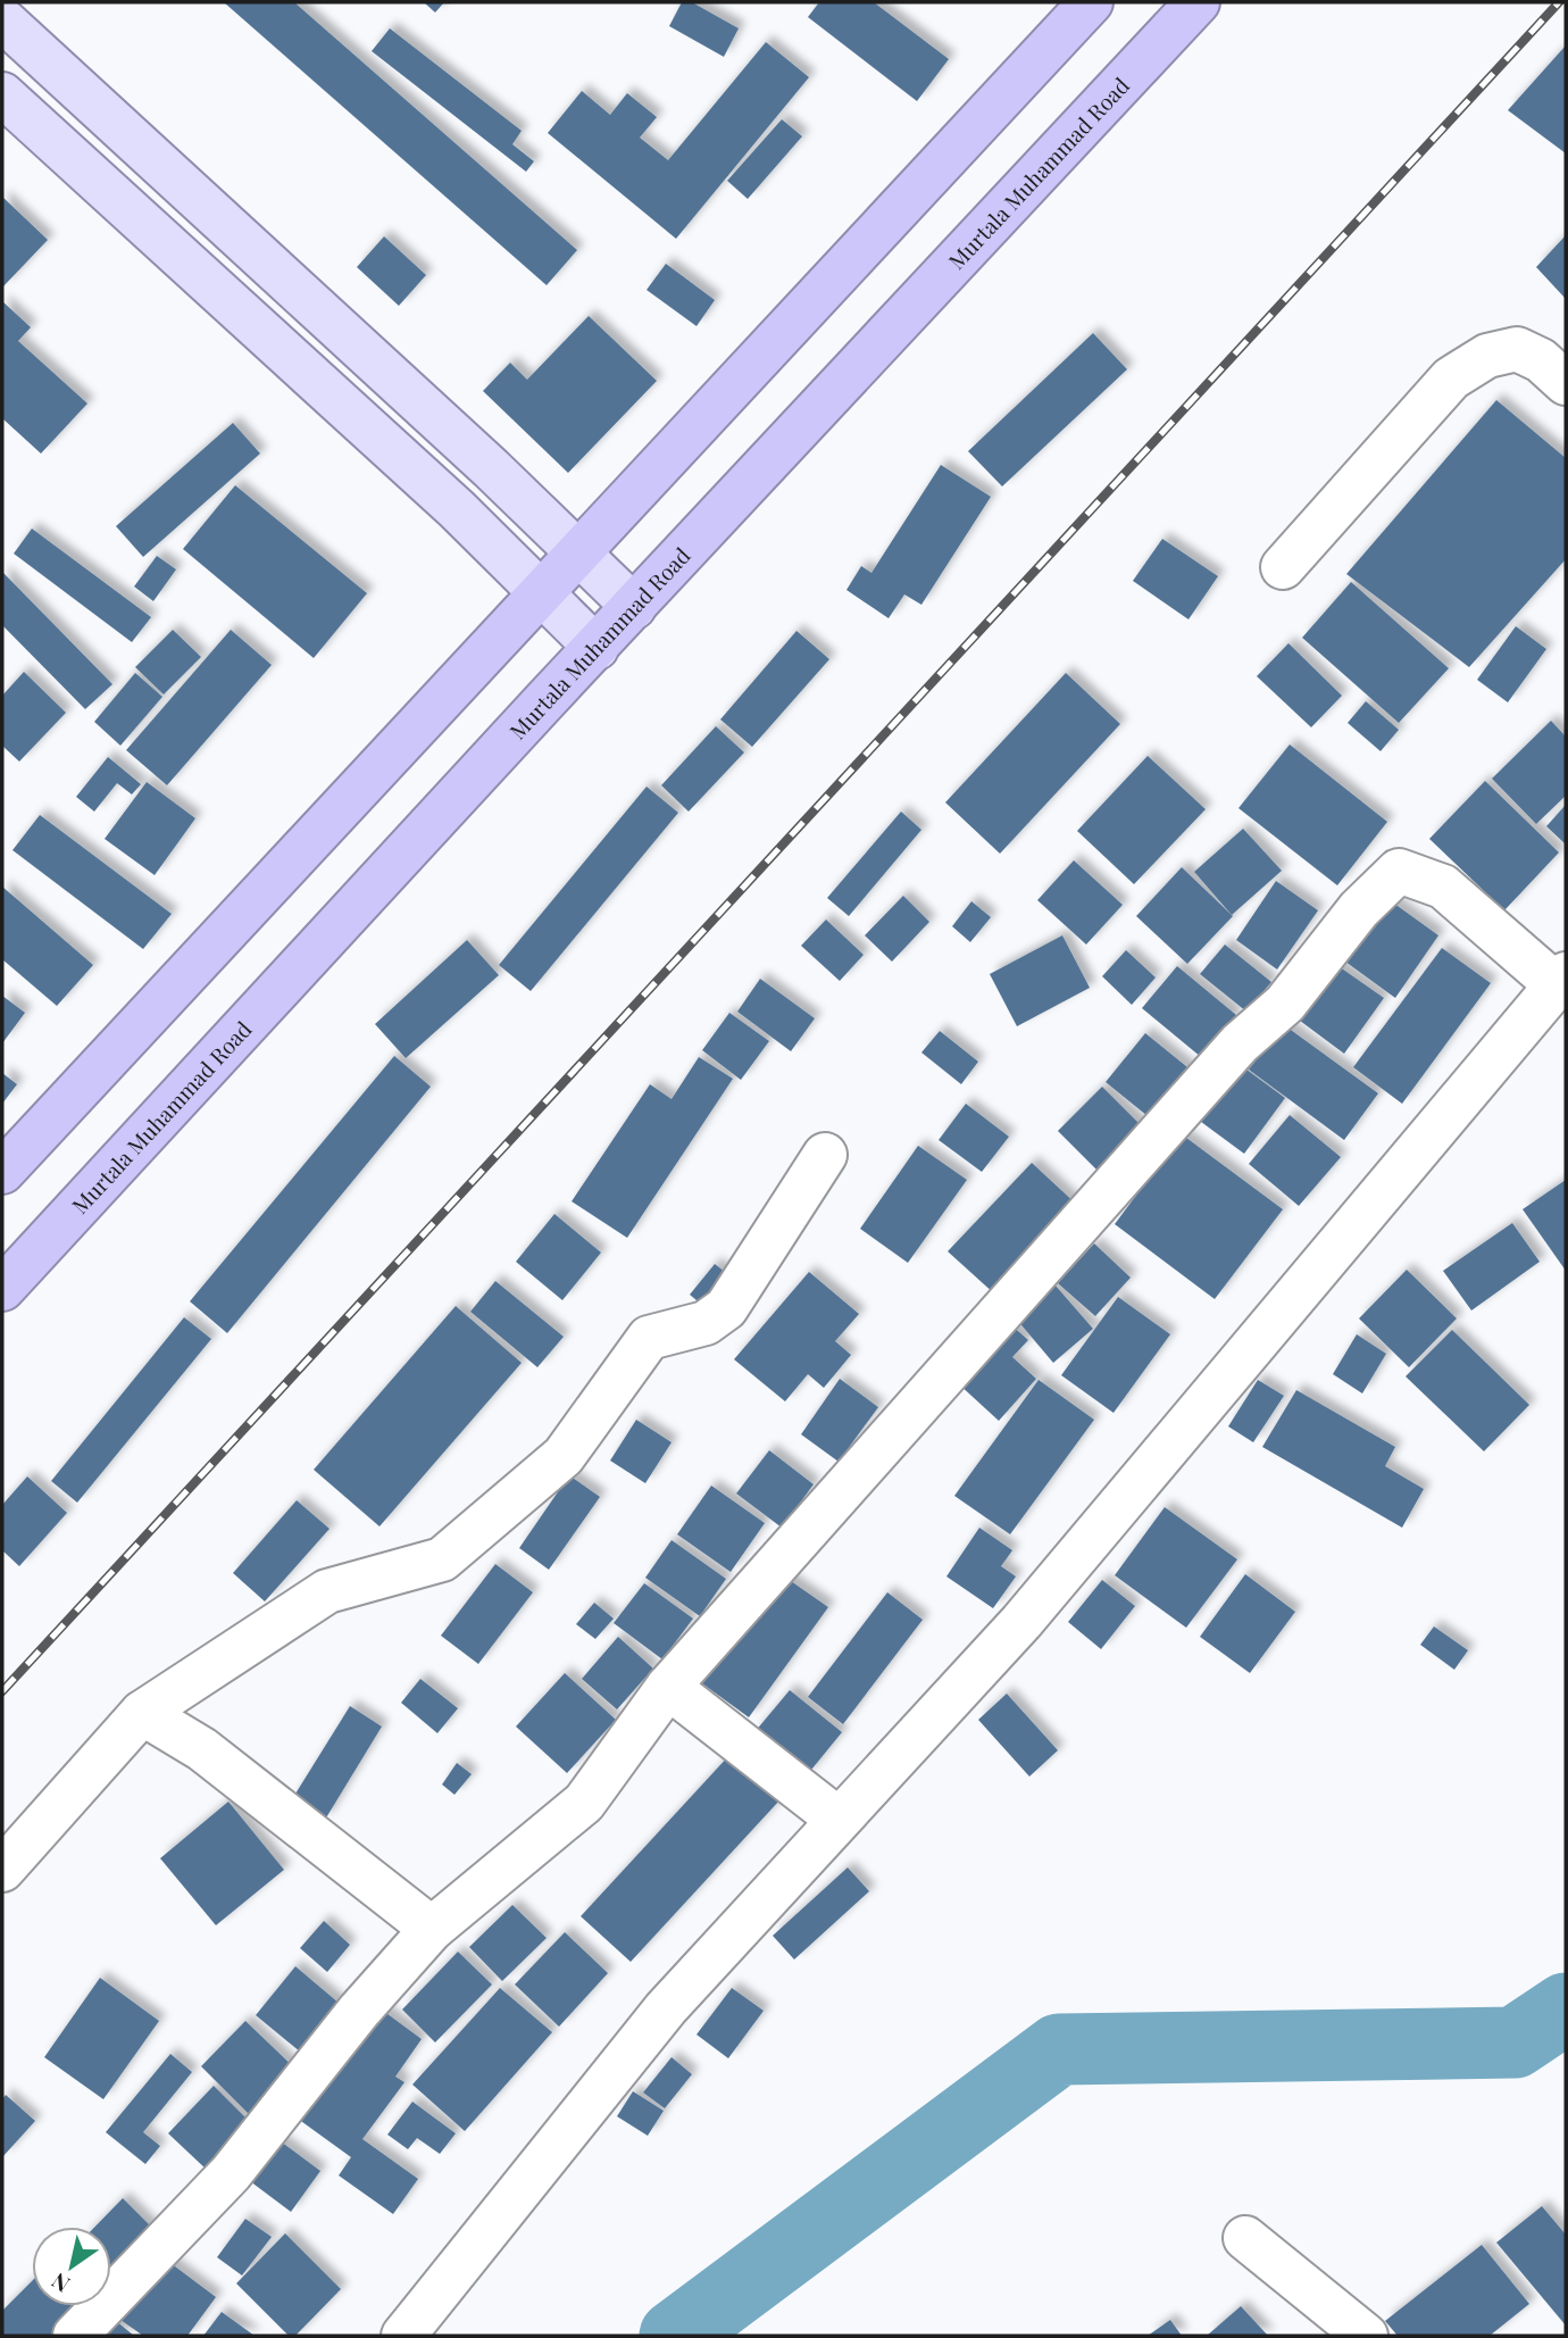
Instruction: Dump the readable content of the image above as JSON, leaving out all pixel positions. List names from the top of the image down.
{
  "streets": {
    "highway": ["Murtala Muhammad Road"]
  },
  "north": "bottom left"
}
